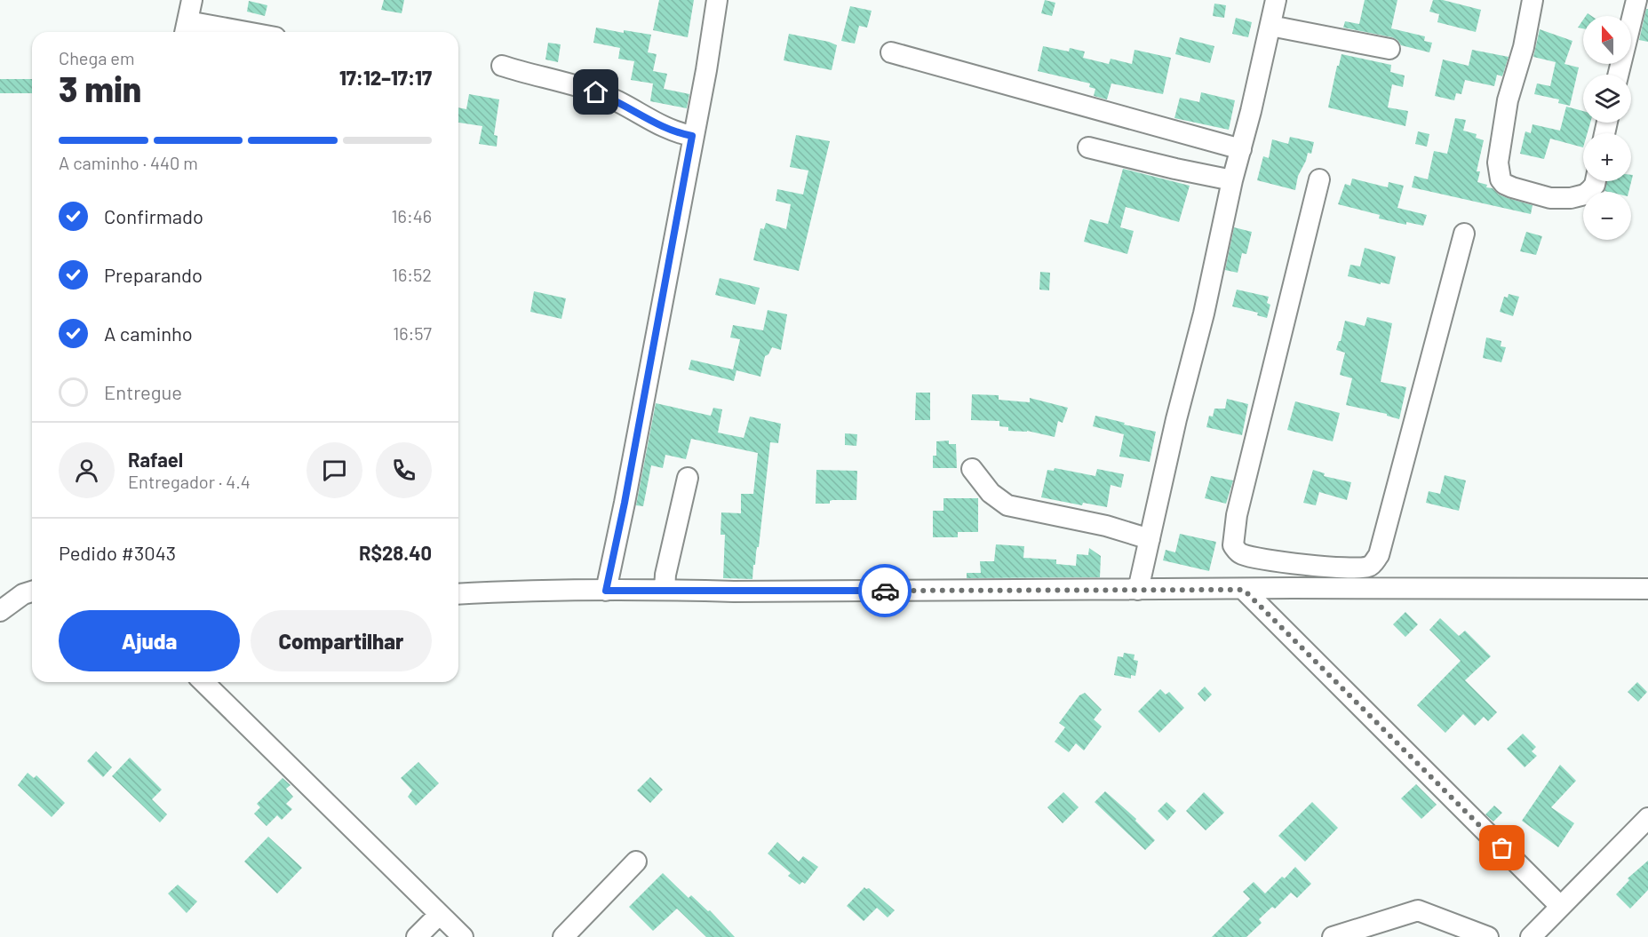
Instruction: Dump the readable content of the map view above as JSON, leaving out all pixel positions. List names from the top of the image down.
{
  "north": "top",
  "page": {
    "map_buttons": ["+", "−"],
    "heading": ["3 min", "Chega em", "17:12–17:17"],
    "panel": [
      "Rafael",
      "Entregador · 4.4",
      "Pedido #3043",
      "R$28.40"
    ],
    "bar": "A caminho · 440 m",
    "list": [
      ["Confirmado", "16:46"],
      ["Preparando", "16:52"],
      ["A caminho", "16:57"],
      "Entregue"
    ],
    "buttons": ["Ajuda", "Compartilhar"]
  }
}
